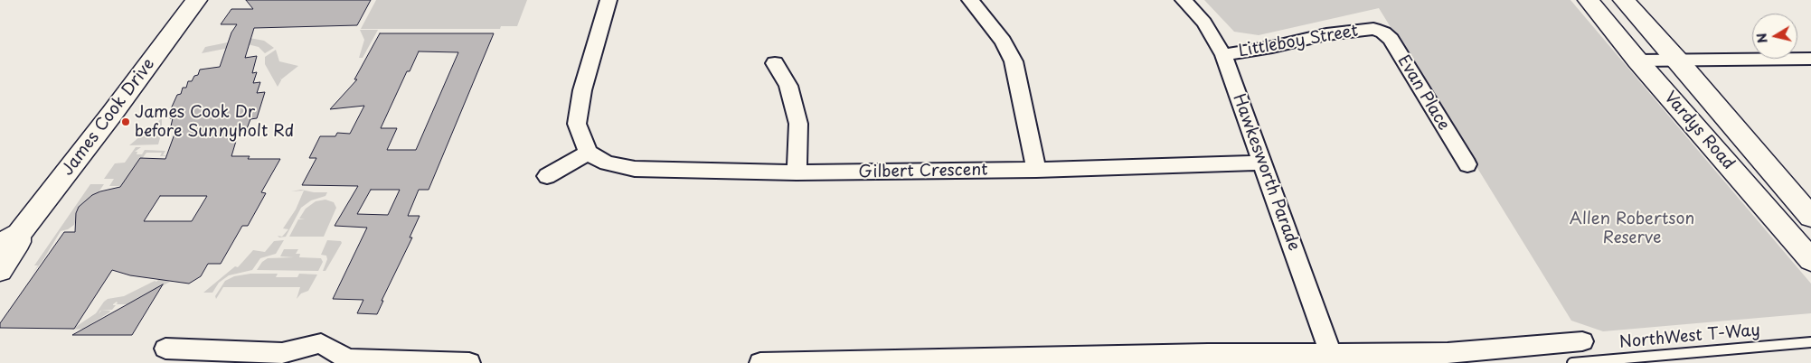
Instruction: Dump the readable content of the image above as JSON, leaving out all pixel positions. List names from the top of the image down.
{
  "streets": {
    "main road": ["James Cook Drive", "Vardys Road"],
    "street": [
      "Littleboy Street",
      "Evan Place",
      "Gilbert Crescent",
      "Hawkesworth Parade"
    ],
    "lane": ["NorthWest T-Way"]
  },
  "crossings": [
    ["Littleboy Street", "Evan Place"],
    ["Littleboy Street", "Hawkesworth Parade"],
    ["Gilbert Crescent", "Hawkesworth Parade"]
  ],
  "parks": ["Allen Robertson Reserve"],
  "places": ["James Cook Dr before Sunnyholt Rd"],
  "north": "left"
}
